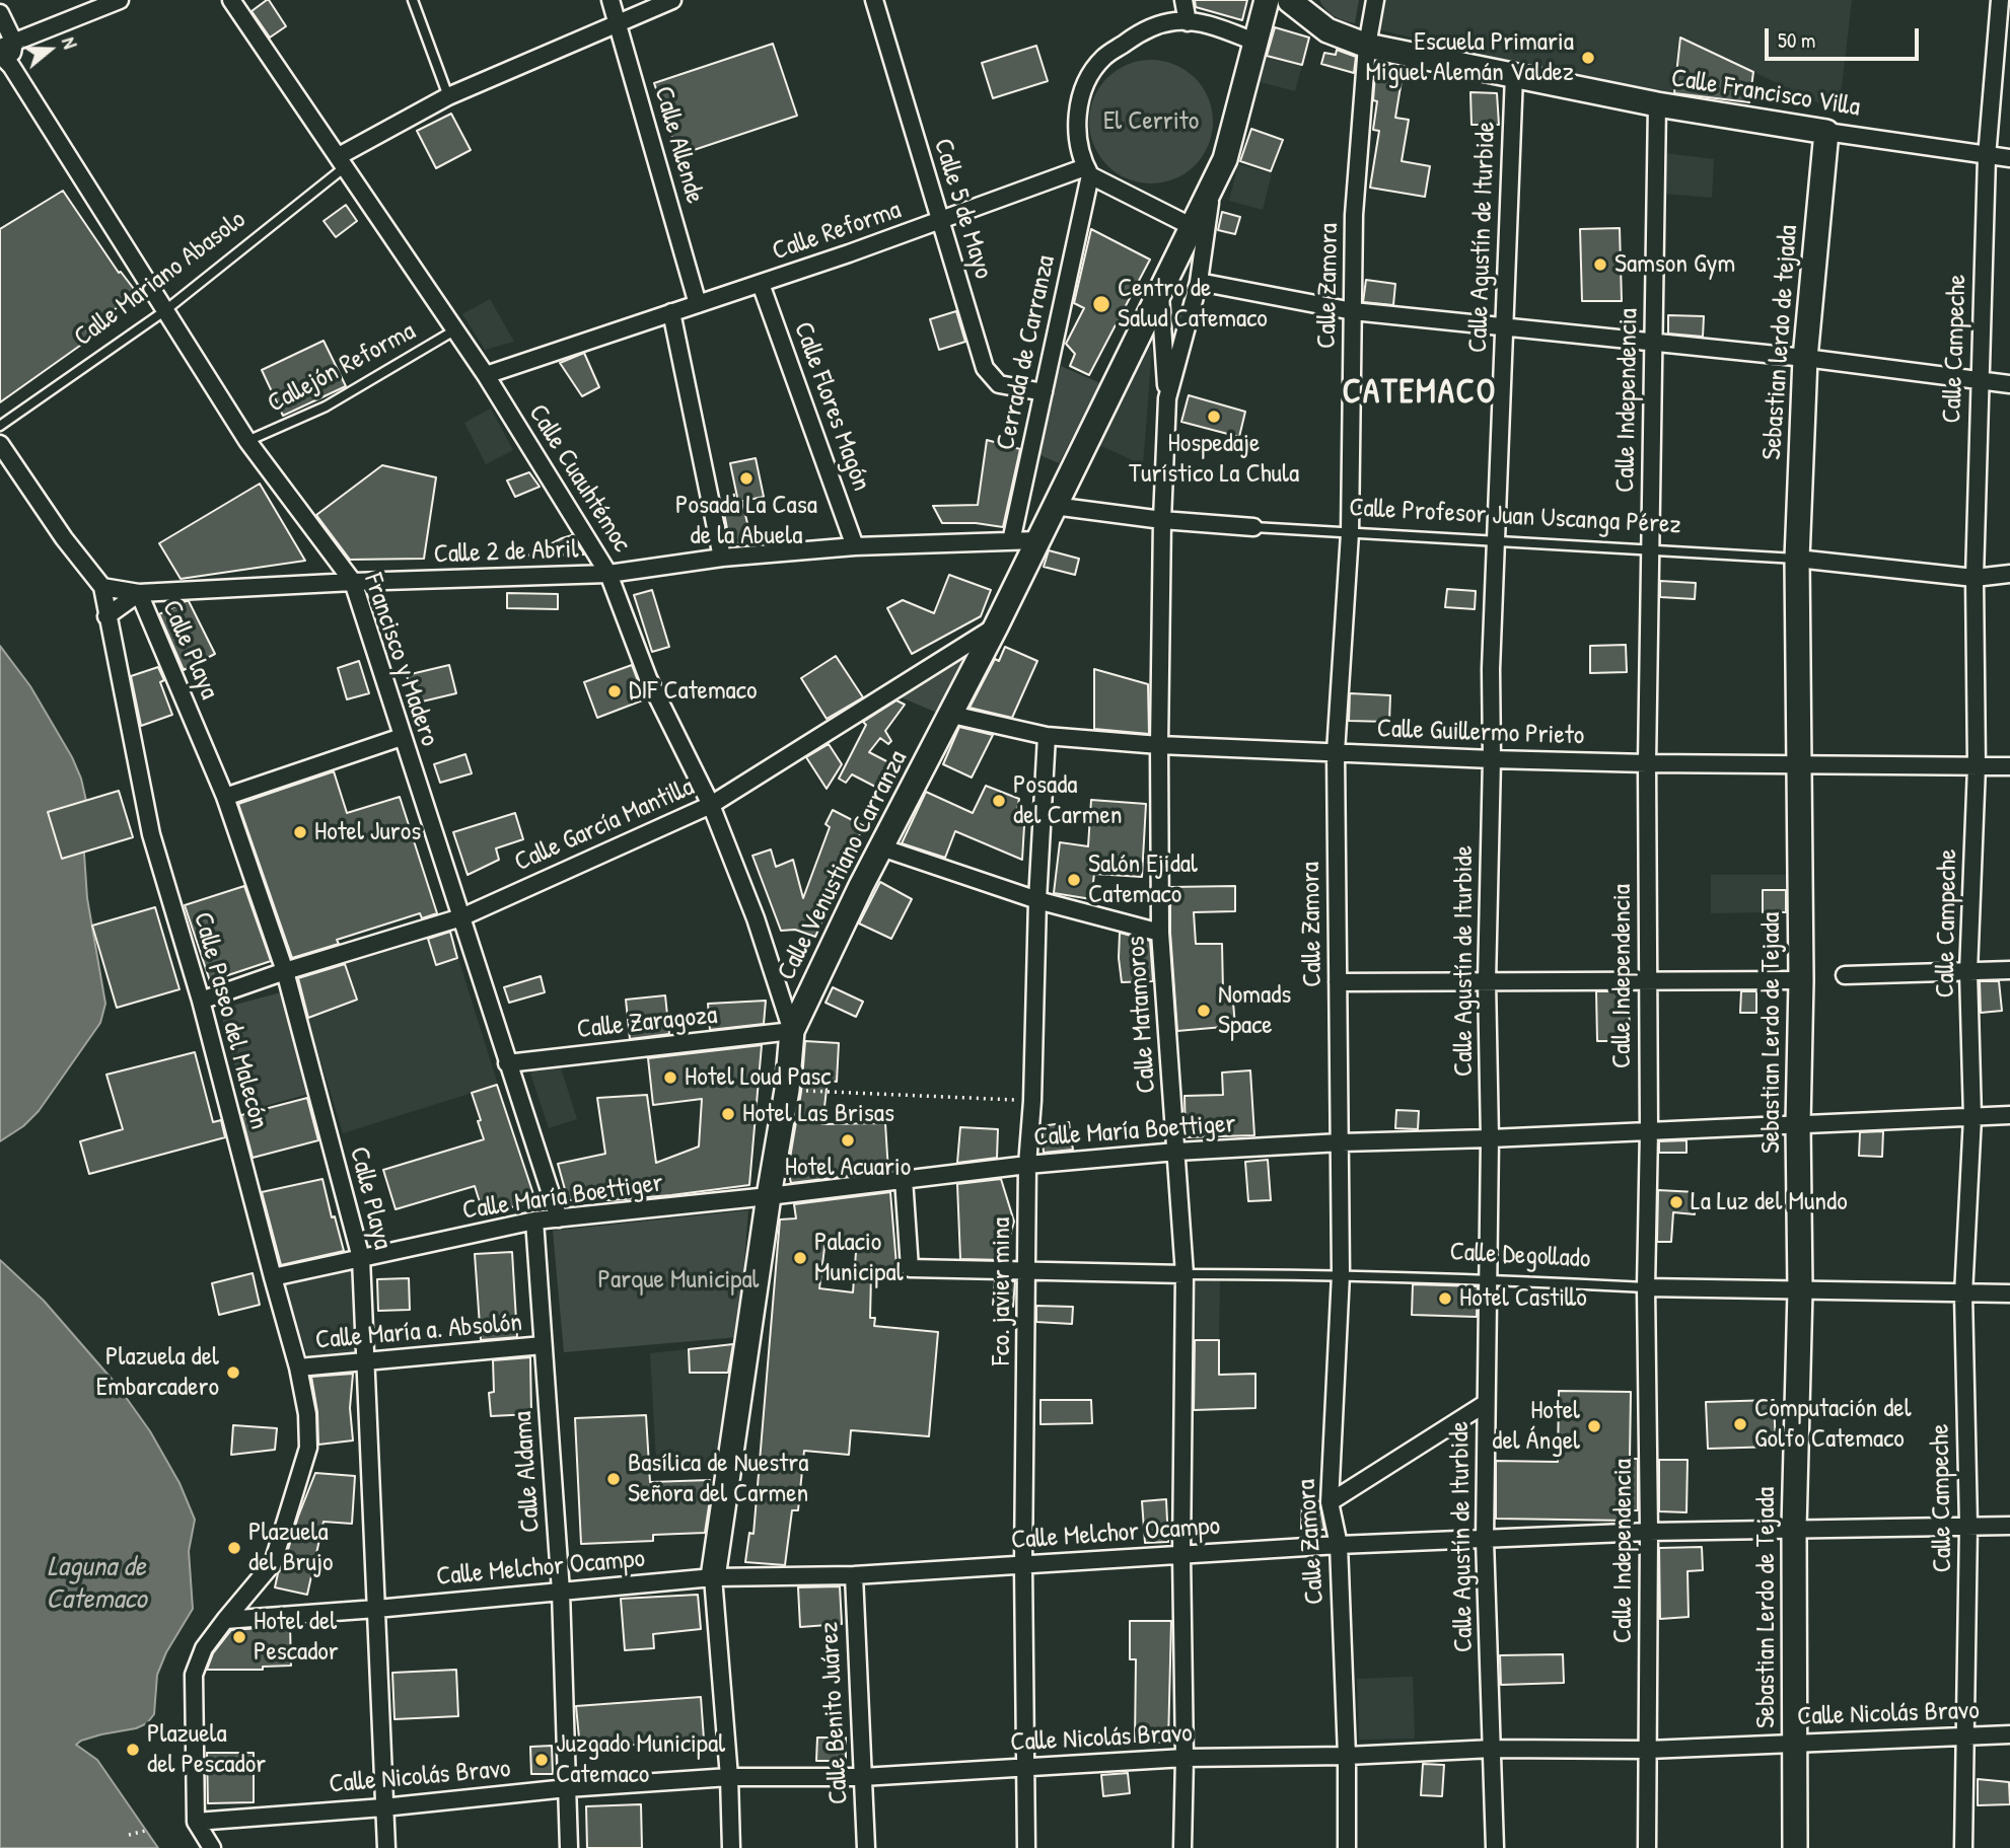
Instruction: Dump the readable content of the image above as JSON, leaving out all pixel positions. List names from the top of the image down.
{
  "streets": {
    "main road": [
      "Calle Francisco Villa",
      "Sebastian lerdo de tejada",
      "Calle Venustiano Carranza",
      "Sebastian Lerdo de Tejada"
    ],
    "street": [
      "Calle Allende",
      "Calle 5 de Mayo",
      "Calle Reforma",
      "Calle Agustín de Iturbide",
      "Calle Mariano Abasolo",
      "Calle Zamora",
      "Calle Campeche",
      "Cerrada de Carranza",
      "Calle Independencia",
      "Calle Flores Magón",
      "Calle Cuauhtémoc",
      "Calle Profesor Juan Uscanga Pérez",
      "Calle 2 de Abril",
      "Calle Playa",
      "Francisco y Madero",
      "Calle Guillermo Prieto",
      "Calle García Mantilla",
      "Calle Matamoros",
      "Calle Paseo del Malecón",
      "Calle Zaragoza",
      "Calle María Boettiger",
      "Calle Degollado",
      "Fco. javier mina",
      "Calle María a. Absolón",
      "Calle Aldama",
      "Calle Melchor Ocampo",
      "Calle Benito Juárez",
      "Calle Nicolás Bravo"
    ],
    "lane": ["Callejón Reforma"]
  },
  "crossings": [
    ["Calle Francisco Villa", "Calle Agustín de Iturbide"],
    ["Calle Francisco Villa", "Calle Zamora"],
    ["Calle Francisco Villa", "Sebastian lerdo de tejada"],
    ["Calle Francisco Villa", "Calle Campeche"],
    ["Calle Francisco Villa", "Calle Independencia"],
    ["Calle Allende", "Calle Reforma"],
    ["Calle Allende", "Calle Mariano Abasolo"],
    ["Calle 5 de Mayo", "Calle Reforma"],
    ["Calle 5 de Mayo", "Cerrada de Carranza"],
    ["Calle Reforma", "Cerrada de Carranza"],
    ["Calle Reforma", "Calle Flores Magón"],
    ["Calle Reforma", "Calle Cuauhtémoc"],
    ["Calle Reforma", "Calle Venustiano Carranza"],
    ["Calle Reforma", "Calle Matamoros"],
    ["Calle Agustín de Iturbide", "Calle Profesor Juan Uscanga Pérez"],
    ["Calle Agustín de Iturbide", "Calle Guillermo Prieto"],
    ["Calle Agustín de Iturbide", "Calle María Boettiger"],
    ["Calle Agustín de Iturbide", "Calle Degollado"],
    ["Calle Agustín de Iturbide", "Calle Melchor Ocampo"],
    ["Calle Agustín de Iturbide", "Calle Nicolás Bravo"],
    ["Calle Mariano Abasolo", "Calle Cuauhtémoc"],
    ["Calle Mariano Abasolo", "Francisco y Madero"],
    ["Calle Zamora", "Calle Profesor Juan Uscanga Pérez"],
    ["Calle Zamora", "Calle Guillermo Prieto"],
    ["Calle Zamora", "Calle María Boettiger"],
    ["Calle Zamora", "Calle Degollado"],
    ["Calle Zamora", "Calle Melchor Ocampo"],
    ["Calle Zamora", "Calle Nicolás Bravo"],
    ["Sebastian lerdo de tejada", "Calle Profesor Juan Uscanga Pérez"],
    ["Sebastian lerdo de tejada", "Sebastian Lerdo de Tejada"],
    ["Calle Campeche", "Calle Profesor Juan Uscanga Pérez"],
    ["Calle Campeche", "Calle Guillermo Prieto"],
    ["Calle Campeche", "Calle María Boettiger"],
    ["Calle Campeche", "Calle Degollado"],
    ["Calle Campeche", "Calle Melchor Ocampo"],
    ["Calle Campeche", "Calle Nicolás Bravo"],
    ["Cerrada de Carranza", "Calle 2 de Abril"],
    ["Cerrada de Carranza", "Calle Venustiano Carranza"],
    ["Cerrada de Carranza", "Calle Matamoros"],
    ["Callejón Reforma", "Calle Cuauhtémoc"],
    ["Callejón Reforma", "Francisco y Madero"],
    ["Calle Independencia", "Calle Profesor Juan Uscanga Pérez"],
    ["Calle Independencia", "Calle Guillermo Prieto"],
    ["Calle Independencia", "Calle María Boettiger"],
    ["Calle Independencia", "Calle Degollado"],
    ["Calle Independencia", "Calle Melchor Ocampo"],
    ["Calle Independencia", "Calle Nicolás Bravo"],
    ["Calle Flores Magón", "Calle 2 de Abril"],
    ["Calle Cuauhtémoc", "Calle 2 de Abril"],
    ["Calle Cuauhtémoc", "Calle García Mantilla"],
    ["Calle Cuauhtémoc", "Calle Venustiano Carranza"],
    ["Calle Cuauhtémoc", "Calle Zaragoza"],
    ["Calle Profesor Juan Uscanga Pérez", "Calle Venustiano Carranza"],
    ["Calle Profesor Juan Uscanga Pérez", "Calle Matamoros"],
    ["Calle Profesor Juan Uscanga Pérez", "Sebastian Lerdo de Tejada"],
    ["Calle 2 de Abril", "Calle Playa"],
    ["Calle 2 de Abril", "Francisco y Madero"],
    ["Calle 2 de Abril", "Calle Venustiano Carranza"],
    ["Calle 2 de Abril", "Calle Paseo del Malecón"],
    ["Calle Playa", "Calle García Mantilla"],
    ["Calle Playa", "Calle María Boettiger"],
    ["Calle Playa", "Calle María a. Absolón"],
    ["Calle Playa", "Calle Melchor Ocampo"],
    ["Calle Playa", "Calle Nicolás Bravo"],
    ["Francisco y Madero", "Calle García Mantilla"],
    ["Francisco y Madero", "Calle Zaragoza"],
    ["Francisco y Madero", "Calle María Boettiger"],
    ["Calle Guillermo Prieto", "Calle Venustiano Carranza"],
    ["Calle Guillermo Prieto", "Calle Matamoros"],
    ["Calle Guillermo Prieto", "Sebastian Lerdo de Tejada"],
    ["Calle Guillermo Prieto", "Fco. javier mina"],
    ["Calle García Mantilla", "Calle Venustiano Carranza"],
    ["Calle García Mantilla", "Calle Paseo del Malecón"],
    ["Calle Venustiano Carranza", "Calle Matamoros"],
    ["Calle Venustiano Carranza", "Calle Zaragoza"],
    ["Calle Venustiano Carranza", "Calle María Boettiger"],
    ["Calle Venustiano Carranza", "Calle Melchor Ocampo"],
    ["Calle Venustiano Carranza", "Calle Nicolás Bravo"],
    ["Calle Matamoros", "Calle María Boettiger"],
    ["Calle Matamoros", "Calle Degollado"],
    ["Calle Matamoros", "Calle Melchor Ocampo"],
    ["Calle Matamoros", "Calle Nicolás Bravo"],
    ["Calle Paseo del Malecón", "Calle María Boettiger"],
    ["Calle Paseo del Malecón", "Calle María a. Absolón"],
    ["Calle Paseo del Malecón", "Calle Melchor Ocampo"],
    ["Calle Paseo del Malecón", "Calle Nicolás Bravo"],
    ["Sebastian Lerdo de Tejada", "Calle María Boettiger"],
    ["Sebastian Lerdo de Tejada", "Calle Degollado"],
    ["Sebastian Lerdo de Tejada", "Calle Melchor Ocampo"],
    ["Sebastian Lerdo de Tejada", "Calle Nicolás Bravo"],
    ["Calle María Boettiger", "Calle Degollado"],
    ["Calle María Boettiger", "Fco. javier mina"],
    ["Calle María Boettiger", "Calle Aldama"],
    ["Calle Degollado", "Fco. javier mina"],
    ["Fco. javier mina", "Calle Melchor Ocampo"],
    ["Fco. javier mina", "Calle Nicolás Bravo"],
    ["Calle María a. Absolón", "Calle Aldama"],
    ["Calle Aldama", "Calle Melchor Ocampo"],
    ["Calle Aldama", "Calle Nicolás Bravo"],
    ["Calle Melchor Ocampo", "Calle Benito Juárez"],
    ["Calle Benito Juárez", "Calle Nicolás Bravo"]
  ],
  "districts": ["CATEMACO"],
  "water": ["Laguna de Catemaco"],
  "parks": ["El Cerrito", "Parque Municipal"],
  "places": [
    "Escuela Primaria Miguel Alemán Valdez",
    "Samson Gym",
    "Centro de Salud Catemaco",
    "Hospedaje Turístico La Chula",
    "Posada La Casa de la Abuela",
    "DIF Catemaco",
    "Posada del Carmen",
    "Hotel Juros",
    "Salón Ejidal Catemaco",
    "Nomads Space",
    "Hotel Loud Pasc",
    "Hotel Las Brisas",
    "Hotel Acuario",
    "La Luz del Mundo",
    "Palacio Municipal",
    "Hotel Castillo",
    "Plazuela del Embarcadero",
    "Computación del Golfo Catemaco",
    "Hotel del Ángel",
    "Basílica de Nuestra Señora del Carmen",
    "Plazuela del Brujo",
    "Hotel del Pescador",
    "Plazuela del Pescador",
    "Juzgado Municipal Catemaco"
  ],
  "scale_bar": "50 m",
  "north": "right"
}
